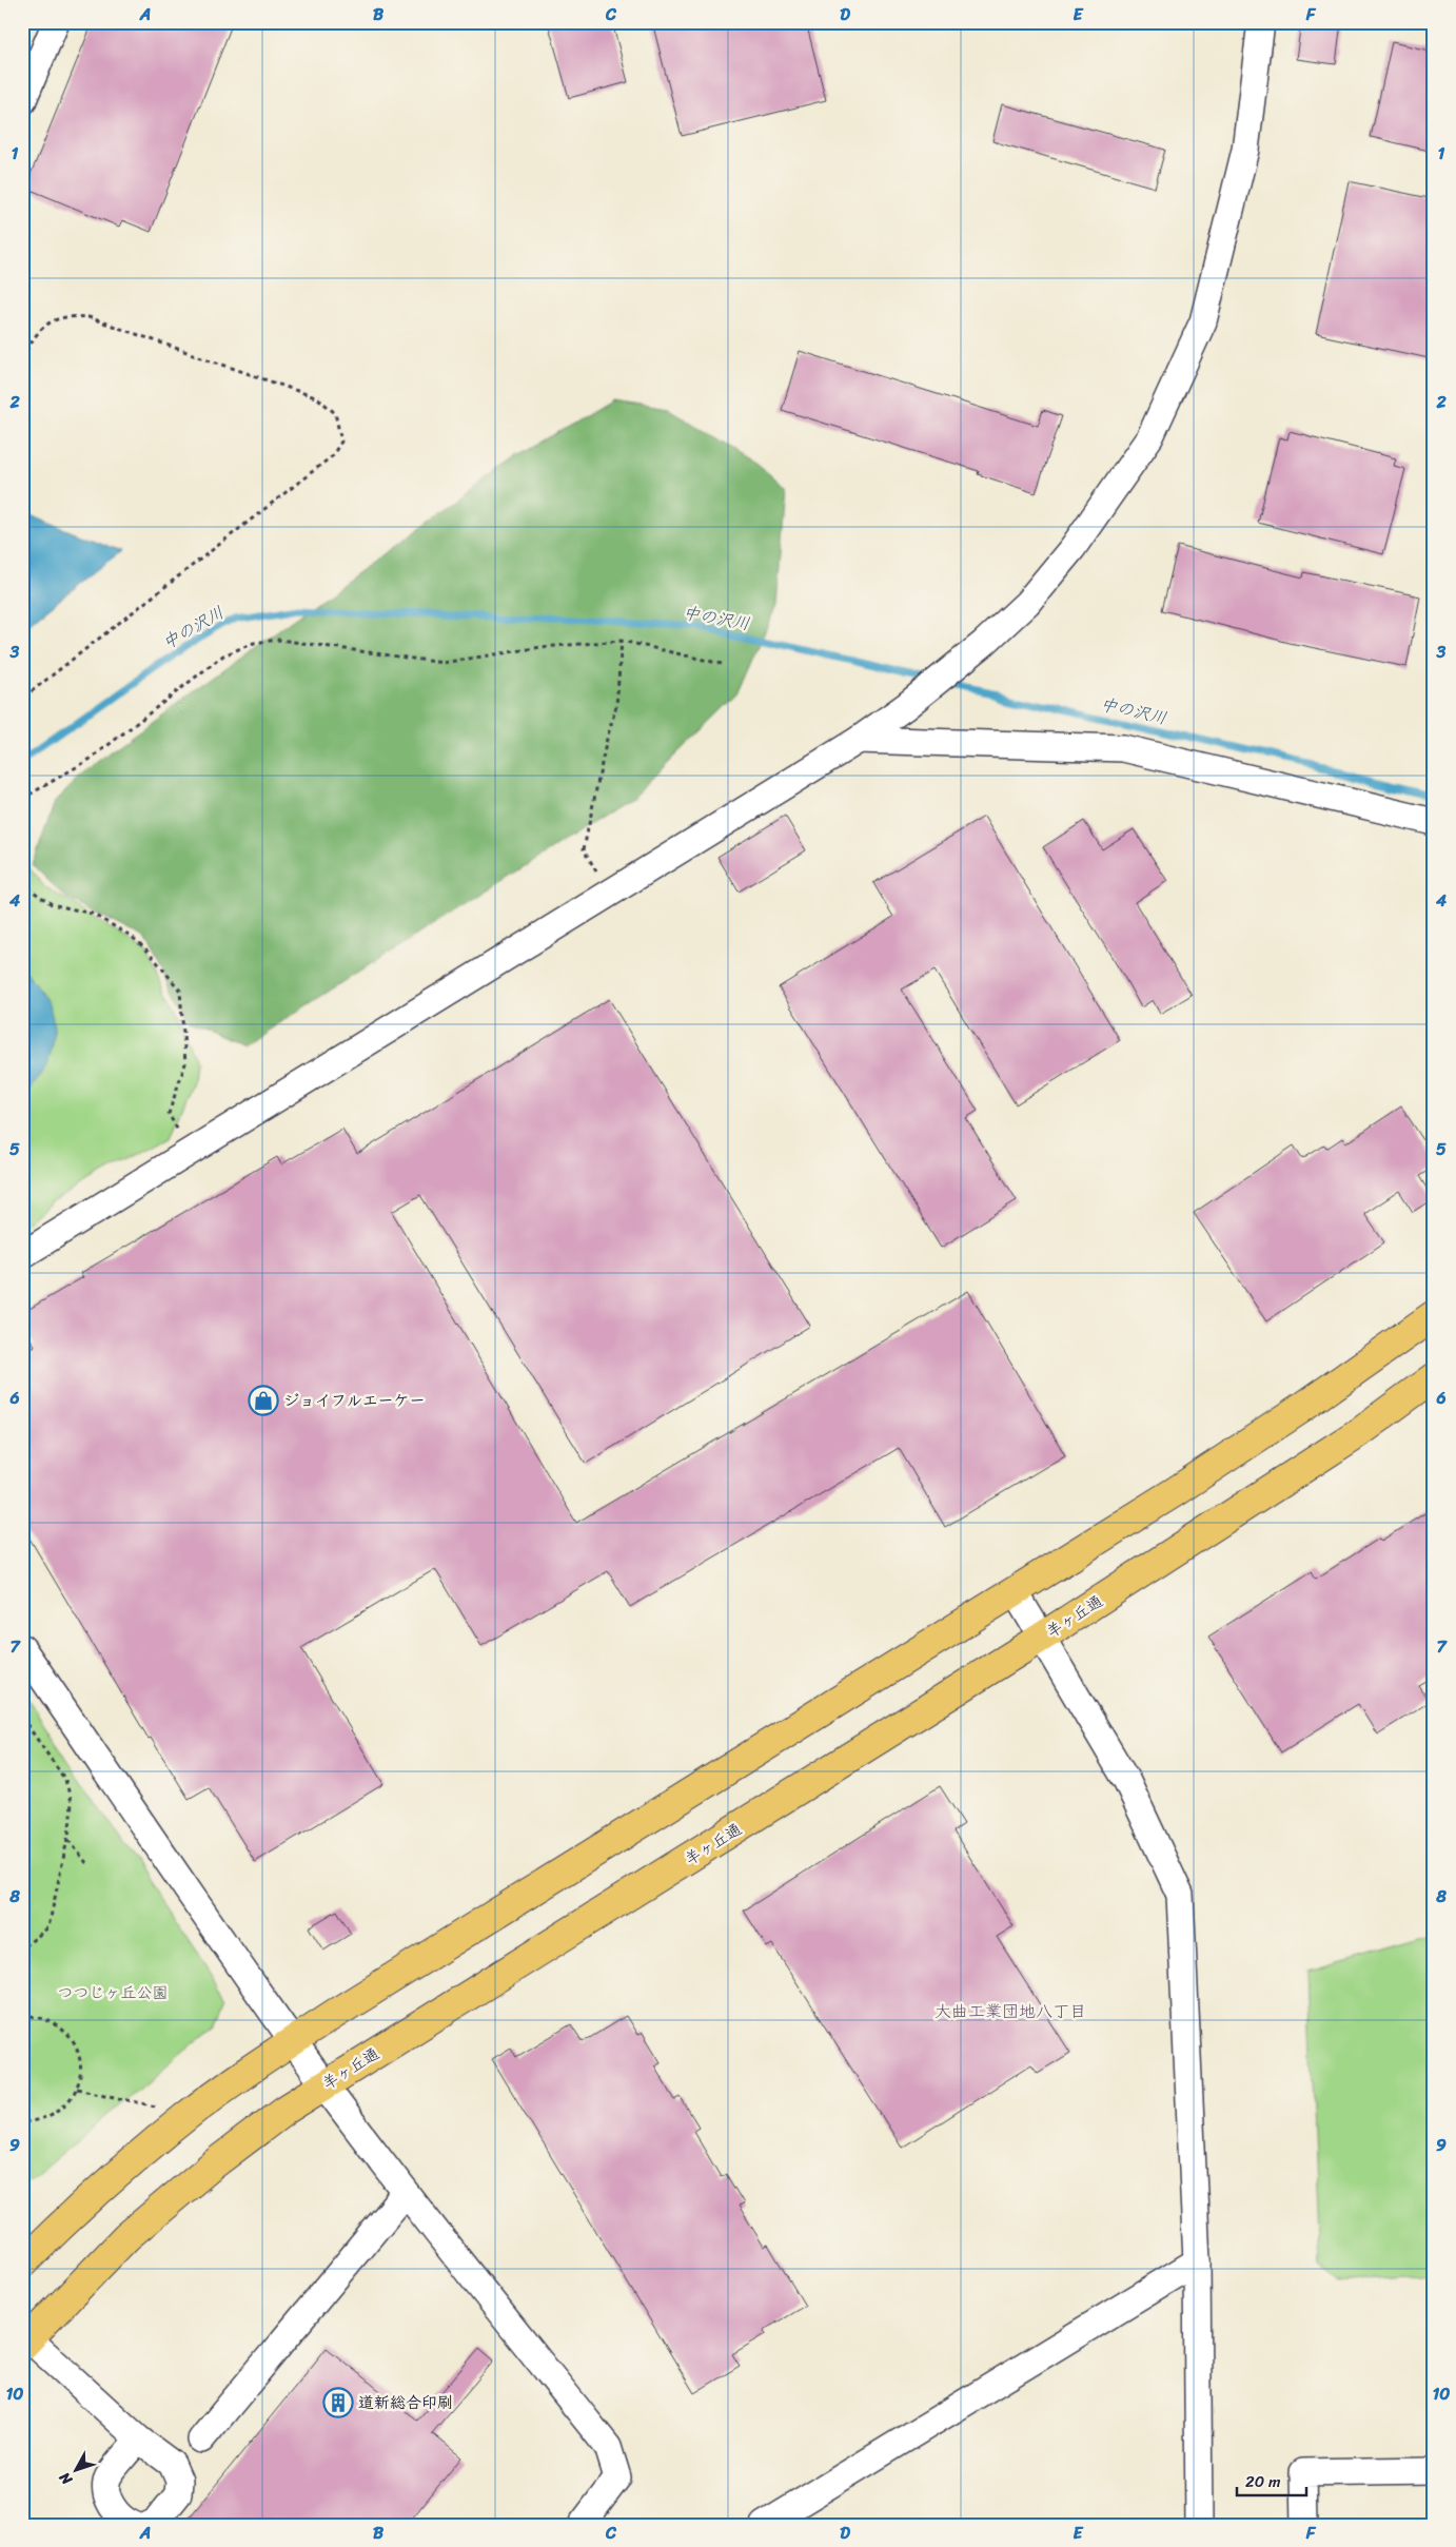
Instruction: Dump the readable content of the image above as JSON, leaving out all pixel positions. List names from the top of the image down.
{
  "streets": {
    "main road": ["羊ヶ丘通"]
  },
  "districts": ["大曲工業団地八丁目"],
  "water": ["中の沢川"],
  "parks": ["つつじヶ丘公園"],
  "places": {
    "shop": ["ジョイフルエーケー"],
    "building": ["道新総合印刷"]
  },
  "scale_bar": "20 m",
  "north": "bottom left",
  "grid": {
    "columns": [
      "A",
      "B",
      "C",
      "D",
      "E",
      "F"
    ],
    "rows": [
      "1",
      "2",
      "3",
      "4",
      "5",
      "6",
      "7",
      "8",
      "9",
      "10"
    ]
  }
}
